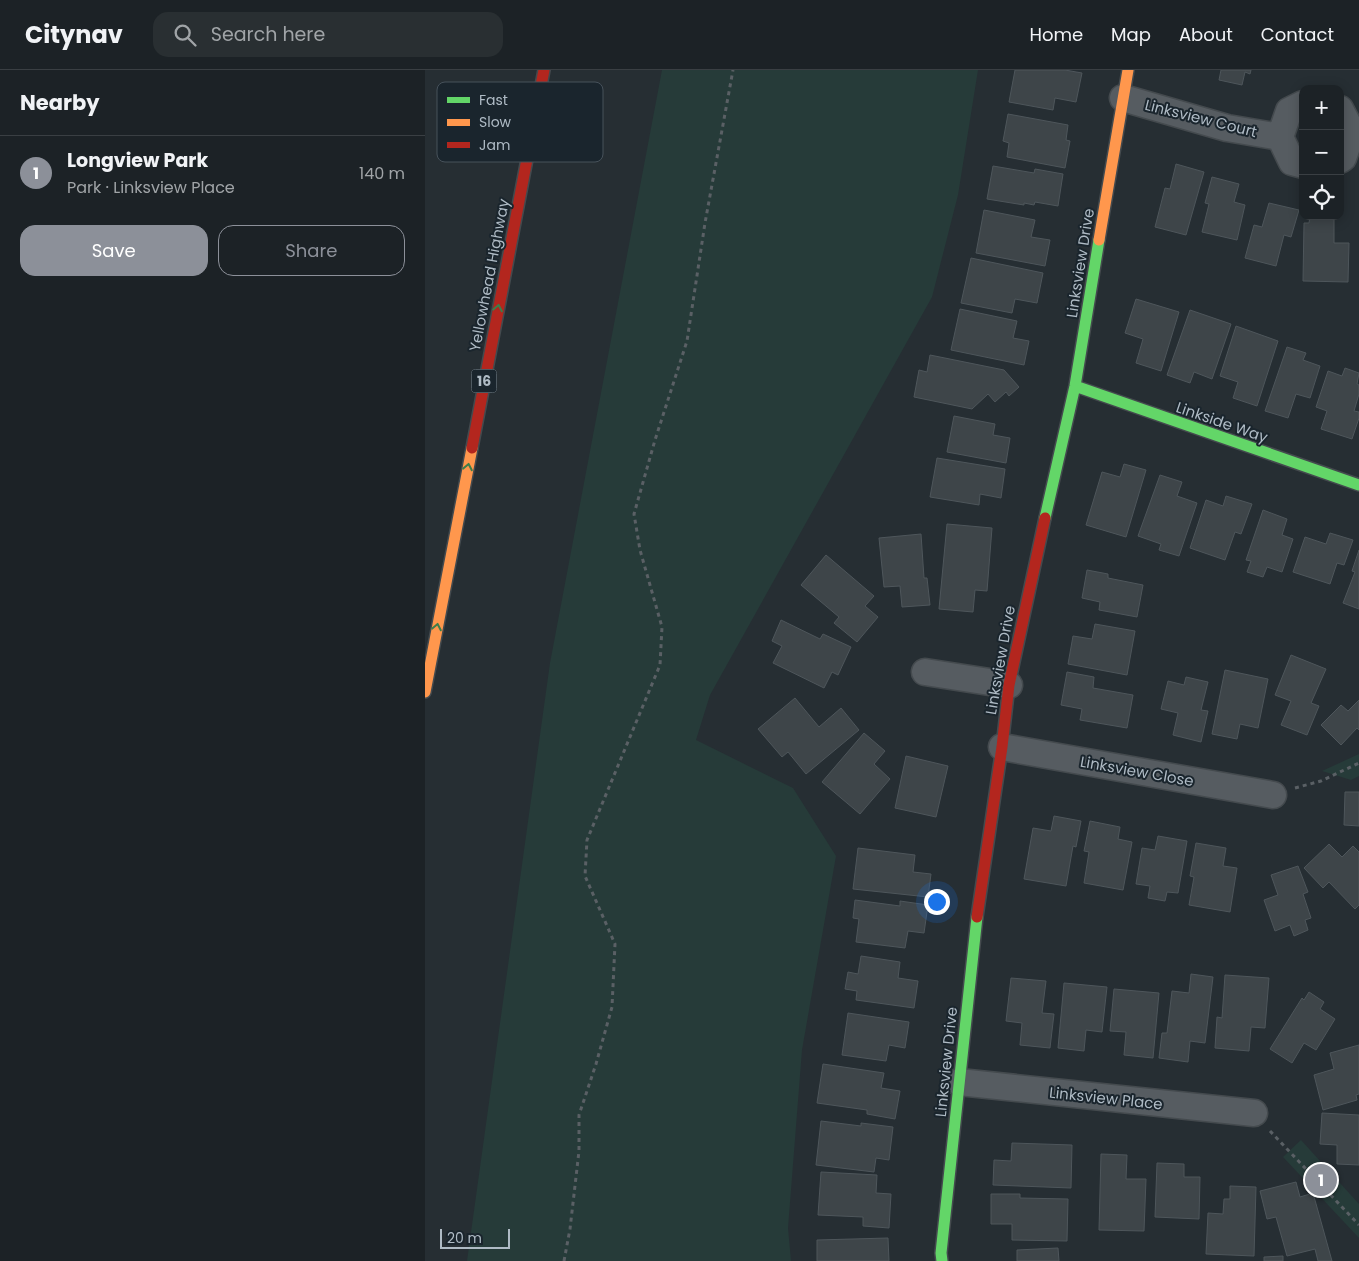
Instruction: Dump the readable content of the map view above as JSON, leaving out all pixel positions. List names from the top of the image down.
{
  "streets": {
    "main road": [
      "Linksview Drive",
      "Yellowhead Highway",
      "16",
      "Linkside Way"
    ],
    "street": ["Linksview Court", "Linksview Close", "Linksview Place"]
  },
  "crossings": [
    ["Linksview Court", "Linksview Drive"],
    ["Linksview Drive", "Linkside Way"],
    ["Linksview Drive", "Linksview Close"],
    ["Linksview Drive", "Linksview Place"]
  ],
  "one_way": ["Yellowhead Highway"],
  "legend": ["Fast", "Slow", "Jam"],
  "scale_bar": "20 m",
  "page": {
    "header": "Citynav",
    "search": "Search here",
    "nav": [
      "Home",
      "Map",
      "About",
      "Contact"
    ],
    "heading": "Nearby",
    "map_buttons": ["+", "−"],
    "list": [
      {
        "mark": "1",
        "name": "Longview Park",
        "note": "Park · Linksview Place",
        "value": "140 m"
      }
    ],
    "buttons": ["Save", "Share"],
    "pins": "1",
    "scale": "20 m"
  }
}
